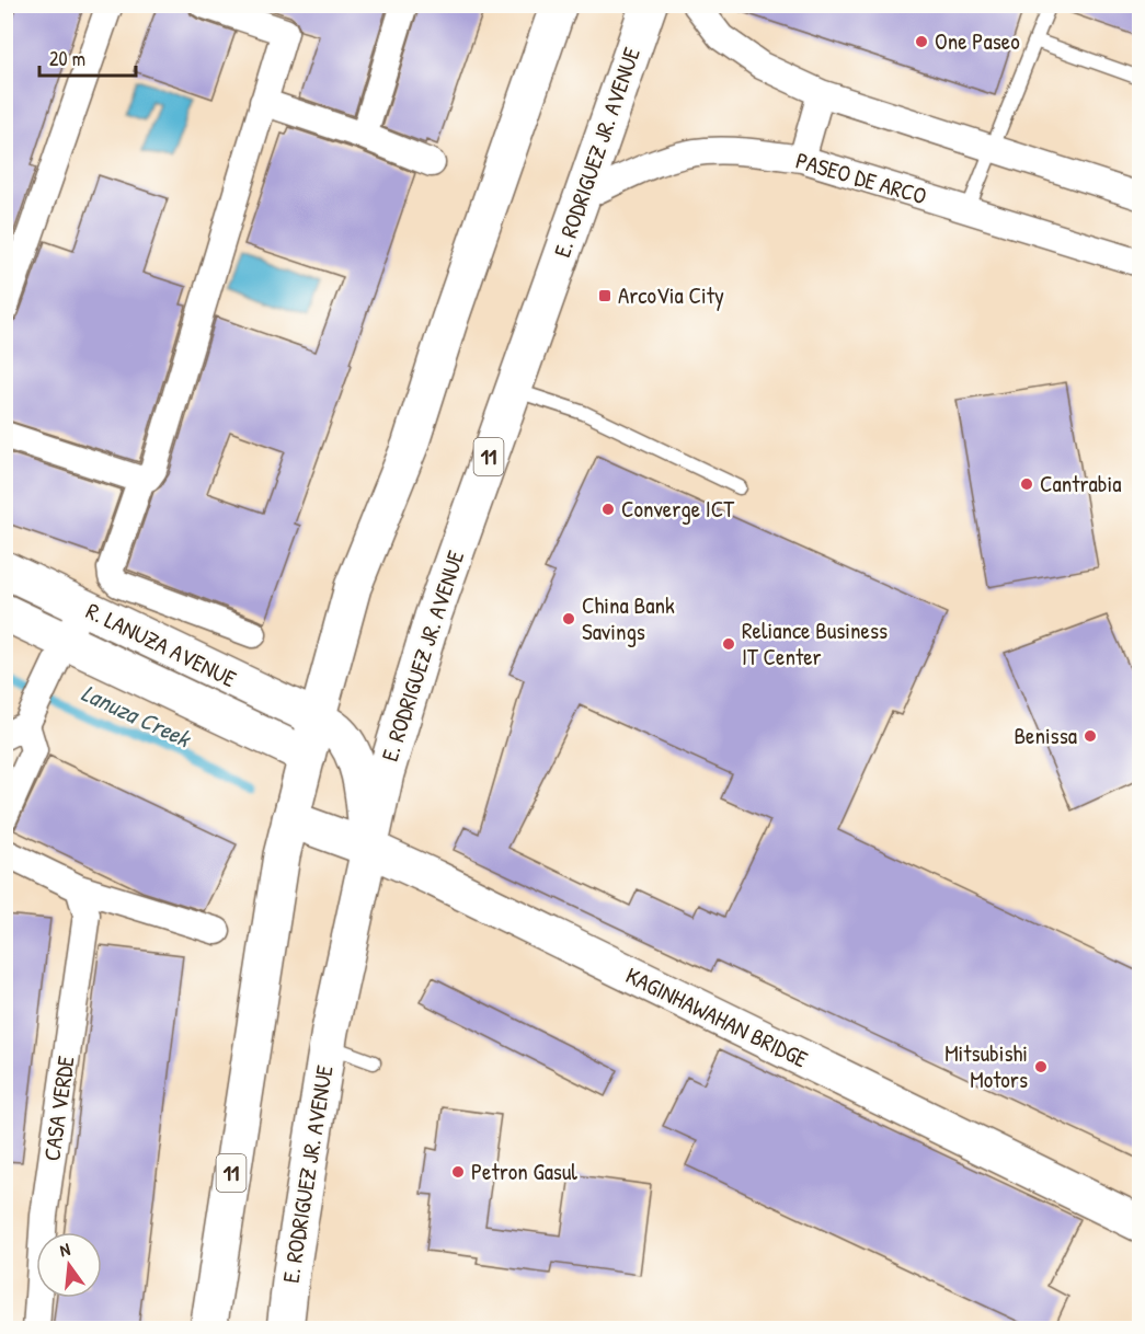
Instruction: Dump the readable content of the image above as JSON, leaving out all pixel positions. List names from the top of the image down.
{
  "streets": {
    "main road": [
      "E. RODRIGUEZ JR. AVENUE",
      "11",
      "R. LANUZA AVENUE",
      "KAGINHAWAHAN BRIDGE"
    ],
    "street": ["PASEO DE ARCO", "CASA VERDE"]
  },
  "crossings": [
    ["E. RODRIGUEZ JR. AVENUE", "PASEO DE ARCO"],
    ["E. RODRIGUEZ JR. AVENUE", "KAGINHAWAHAN BRIDGE"],
    ["11", "R. LANUZA AVENUE"],
    ["11", "KAGINHAWAHAN BRIDGE"]
  ],
  "water": ["Lanuza Creek"],
  "places": {
    "other": [
      "One Paseo",
      "Cantrabia",
      "Converge ICT",
      "China Bank Savings",
      "Reliance Business IT Center",
      "Benissa",
      "Mitsubishi Motors",
      "Petron Gasul"
    ],
    "transit": ["ArcoVia City"]
  },
  "scale_bar": "20 m",
  "north": "top"
}
